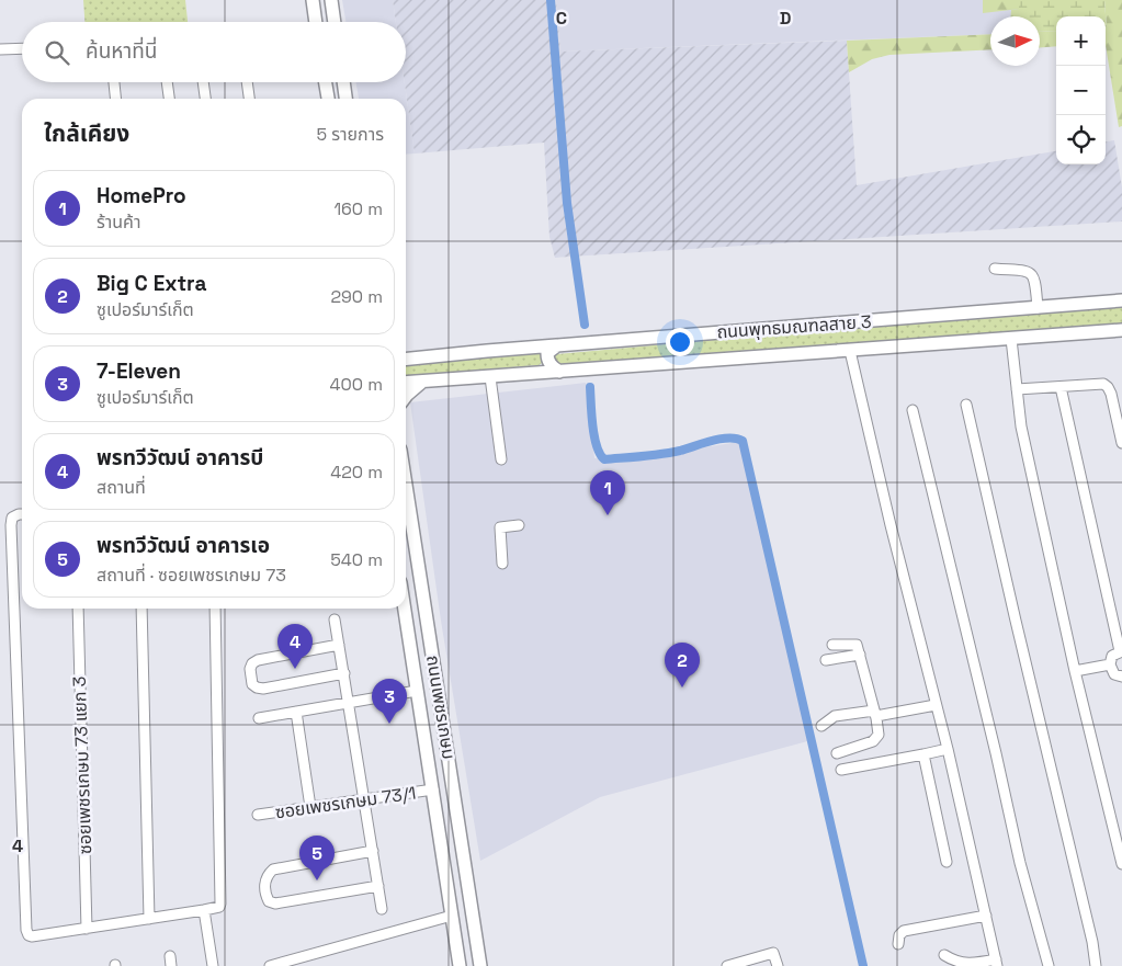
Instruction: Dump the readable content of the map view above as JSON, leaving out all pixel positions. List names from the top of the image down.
{
  "streets": {
    "main road": ["ถนนพุทธมณฑลสาย 3", "ถนนเพชรเกษม"],
    "street": ["ซอยเพชรเกษม 73 แยก 3", "ซอยเพชรเกษม 73/1"]
  },
  "crossings": [
    ["ถนนเพชรเกษม", "ซอยเพชรเกษม 73/1"]
  ],
  "north": "right",
  "page": {
    "map_buttons": ["+", "−"],
    "search": "ค้นหาที่นี่",
    "heading": ["ใกล้เคียง", "5 รายการ"],
    "list": [
      {
        "mark": "1",
        "name": "HomePro",
        "note": "ร้านค้า",
        "value": "160 m"
      },
      {
        "mark": "2",
        "name": "Big C Extra",
        "note": "ซูเปอร์มาร์เก็ต",
        "value": "290 m"
      },
      {
        "mark": "3",
        "name": "7-Eleven",
        "note": "ซูเปอร์มาร์เก็ต",
        "value": "400 m"
      },
      {
        "mark": "4",
        "name": "พรทวีวัฒน์ อาคารบี",
        "note": "สถานที่",
        "value": "420 m"
      },
      {
        "mark": "5",
        "name": "พรทวีวัฒน์ อาคารเอ",
        "note": "สถานที่ · ซอยเพชรเกษม 73",
        "value": "540 m"
      }
    ],
    "pins": [
      "1",
      "4",
      "2",
      "3",
      "5"
    ]
  },
  "grid": {
    "columns": ["C", "D"],
    "rows": ["4"]
  }
}
